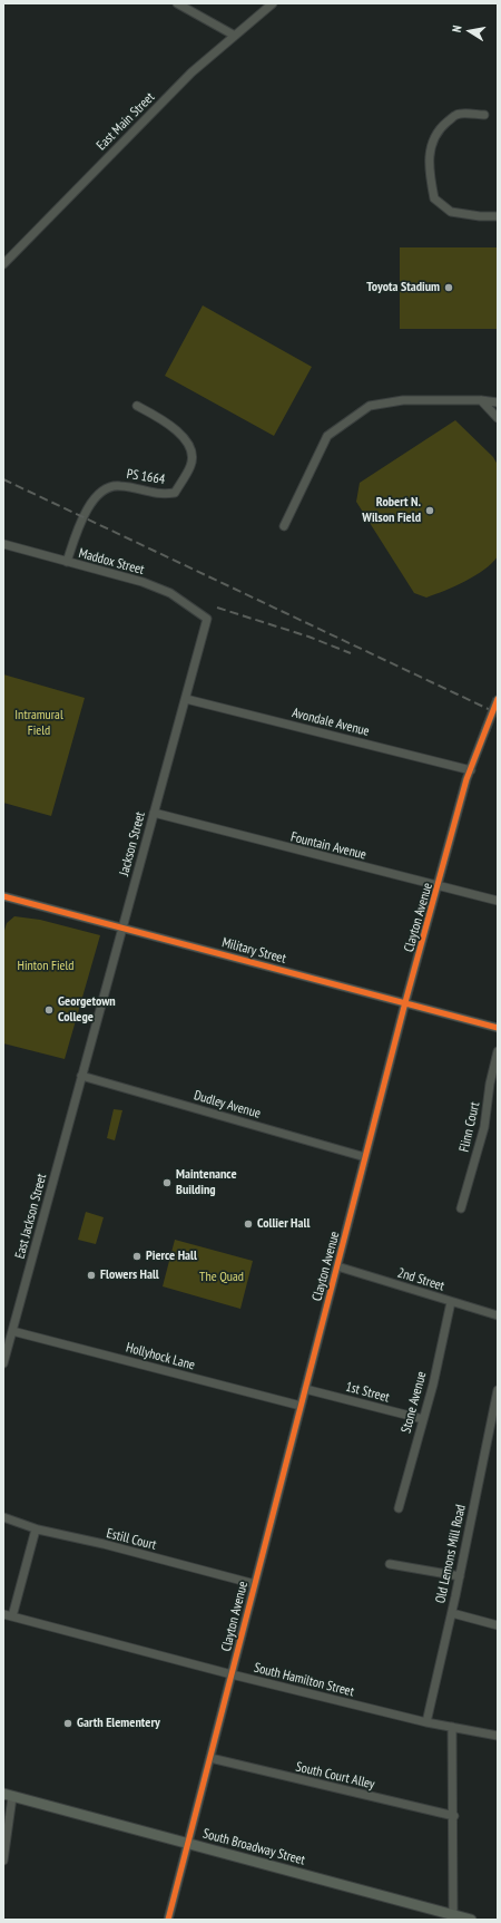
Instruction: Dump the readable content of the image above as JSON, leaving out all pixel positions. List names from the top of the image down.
{
  "streets": {
    "main road": ["South Broadway Street"],
    "street": [
      "East Main Street",
      "PS 1664",
      "Maddox Street",
      "Avondale Avenue",
      "Jackson Street",
      "Fountain Avenue",
      "Clayton Avenue",
      "Military Street",
      "Dudley Avenue",
      "Flinn Court",
      "East Jackson Street",
      "2nd Street",
      "Hollyhock Lane",
      "1st Street",
      "Stone Avenue",
      "Estill Court",
      "Old Lemons Mill Road",
      "South Hamilton Street",
      "South Court Alley"
    ]
  },
  "crossings": [
    ["PS 1664", "Maddox Street"],
    ["Maddox Street", "Jackson Street"],
    ["Avondale Avenue", "Jackson Street"],
    ["Avondale Avenue", "Clayton Avenue"],
    ["Jackson Street", "Fountain Avenue"],
    ["Jackson Street", "Military Street"],
    ["Jackson Street", "Dudley Avenue"],
    ["Jackson Street", "East Jackson Street"],
    ["Fountain Avenue", "Clayton Avenue"],
    ["Clayton Avenue", "Military Street"],
    ["Clayton Avenue", "Dudley Avenue"],
    ["Clayton Avenue", "2nd Street"],
    ["Clayton Avenue", "Hollyhock Lane"],
    ["Clayton Avenue", "1st Street"],
    ["Clayton Avenue", "Estill Court"],
    ["Clayton Avenue", "South Hamilton Street"],
    ["Clayton Avenue", "South Court Alley"],
    ["Clayton Avenue", "South Broadway Street"],
    ["Dudley Avenue", "East Jackson Street"],
    ["East Jackson Street", "Hollyhock Lane"],
    ["2nd Street", "Stone Avenue"],
    ["1st Street", "Stone Avenue"],
    ["Old Lemons Mill Road", "South Hamilton Street"]
  ],
  "parks": ["Intramural Field", "Hinton Field", "The Quad"],
  "places": [
    "Toyota Stadium",
    "Robert N. Wilson Field",
    "Georgetown College",
    "Maintenance Building",
    "Collier Hall",
    "Pierce Hall",
    "Flowers Hall",
    "Garth Elementery"
  ],
  "north": "left"
}
